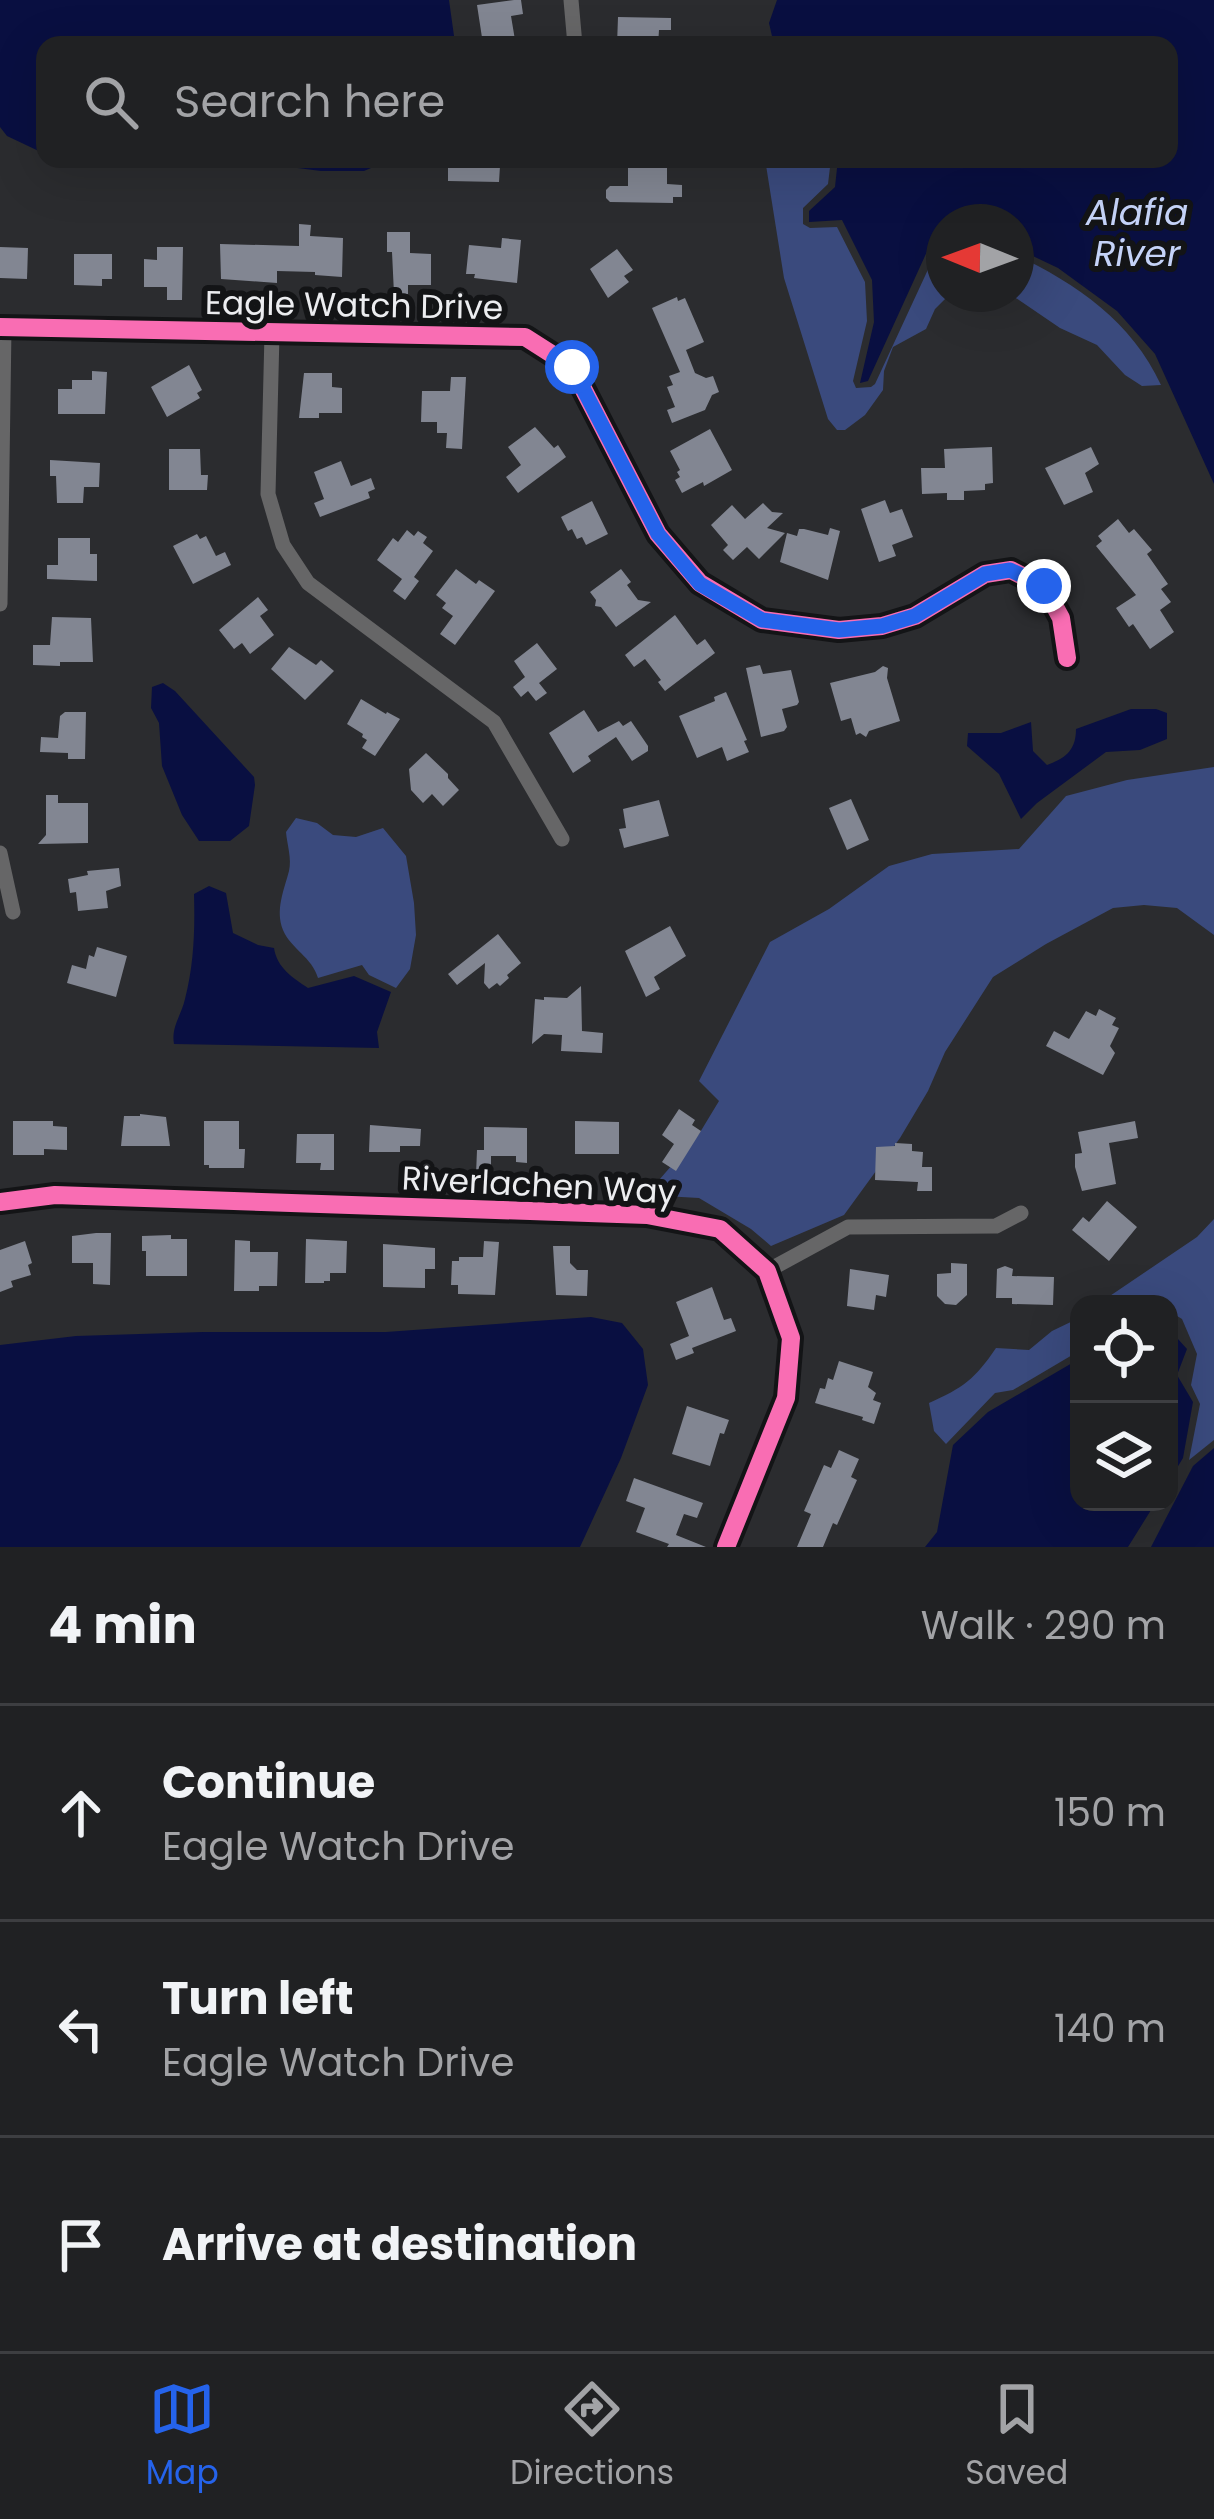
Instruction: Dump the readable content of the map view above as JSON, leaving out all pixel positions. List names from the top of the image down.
{
  "streets": {
    "street": ["Eagle Watch Drive", "Riverlachen Way"]
  },
  "water": ["Alafia River"],
  "north": "left",
  "page": {
    "search": "Search here",
    "heading": ["4 min", "Walk · 290 m"],
    "list": [
      ["Continue", "Eagle Watch Drive", "150 m"],
      ["Turn left", "Eagle Watch Drive", "140 m"],
      "Arrive at destination"
    ],
    "nav": ["Map", "Directions", "Saved"]
  }
}
